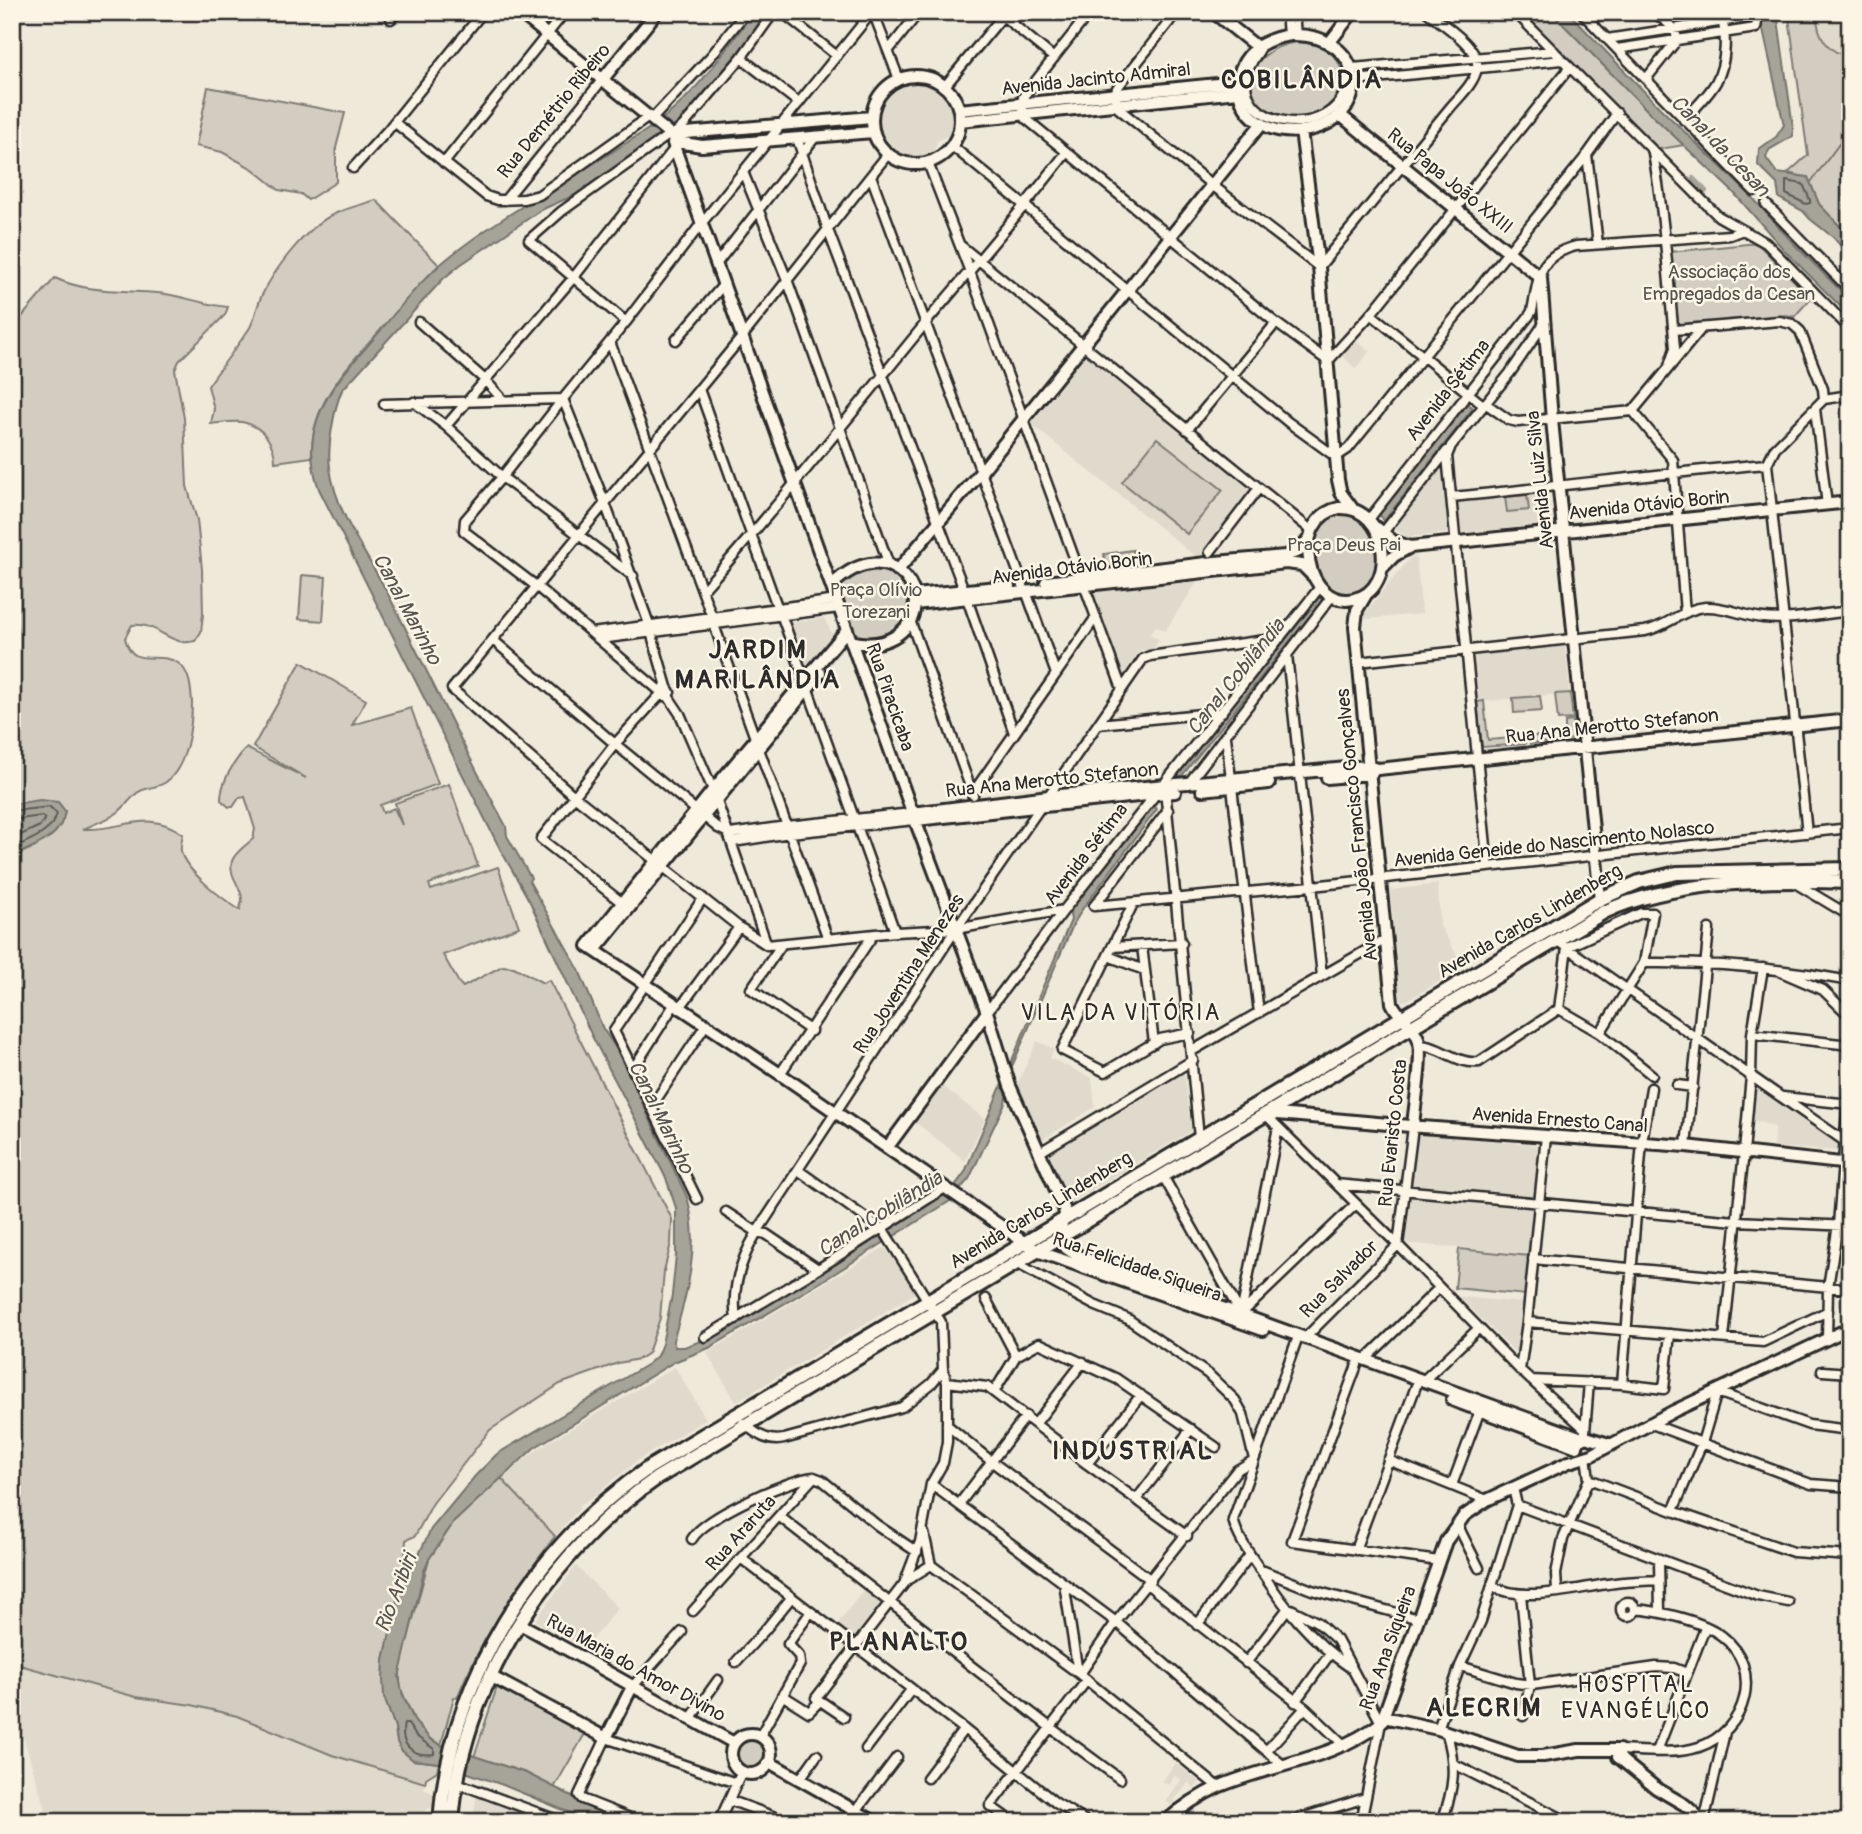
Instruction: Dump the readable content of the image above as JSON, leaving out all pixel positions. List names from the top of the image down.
{
  "streets": {
    "main road": ["Avenida Carlos Lindenberg"],
    "street": [
      "Avenida Jacinto Admiral",
      "Rua Demétrio Ribeiro",
      "Rua Papa João XXIII",
      "Avenida Sétima",
      "Avenida Luiz Silva",
      "Avenida Otávio Borin",
      "Rua Piracicaba",
      "Rua Ana Merotto Stefanon",
      "Avenida João Francisco Gonçalves",
      "Avenida Geneide do Nascimento Nolasco",
      "Rua Joventina Menezes",
      "Avenida Ernesto Canal",
      "Rua Evaristo Costa",
      "Rua Felicidade Siqueira",
      "Rua Salvador",
      "Rua Araruta",
      "Rua Ana Siqueira",
      "Rua Maria do Amor Divino"
    ]
  },
  "crossings": [
    ["Rua Papa João XXIII", "Avenida Sétima"],
    ["Rua Papa João XXIII", "Avenida Luiz Silva"],
    ["Avenida Sétima", "Avenida Luiz Silva"],
    ["Avenida Sétima", "Avenida Otávio Borin"],
    ["Avenida Sétima", "Rua Piracicaba"],
    ["Avenida Sétima", "Rua Ana Merotto Stefanon"],
    ["Avenida Sétima", "Avenida João Francisco Gonçalves"],
    ["Avenida Sétima", "Rua Joventina Menezes"],
    ["Avenida Sétima", "Rua Felicidade Siqueira"],
    ["Avenida Luiz Silva", "Avenida Otávio Borin"],
    ["Avenida Luiz Silva", "Rua Ana Merotto Stefanon"],
    ["Avenida Luiz Silva", "Avenida Geneide do Nascimento Nolasco"],
    ["Avenida Luiz Silva", "Avenida Carlos Lindenberg"],
    ["Avenida Otávio Borin", "Rua Piracicaba"],
    ["Avenida Otávio Borin", "Avenida João Francisco Gonçalves"],
    ["Rua Piracicaba", "Rua Ana Merotto Stefanon"],
    ["Rua Piracicaba", "Avenida Carlos Lindenberg"],
    ["Rua Piracicaba", "Rua Joventina Menezes"],
    ["Rua Ana Merotto Stefanon", "Avenida João Francisco Gonçalves"],
    ["Rua Ana Merotto Stefanon", "Rua Joventina Menezes"],
    ["Avenida João Francisco Gonçalves", "Avenida Geneide do Nascimento Nolasco"],
    ["Avenida João Francisco Gonçalves", "Avenida Carlos Lindenberg"],
    ["Avenida João Francisco Gonçalves", "Rua Evaristo Costa"],
    ["Avenida Carlos Lindenberg", "Avenida Ernesto Canal"],
    ["Avenida Carlos Lindenberg", "Rua Evaristo Costa"],
    ["Avenida Carlos Lindenberg", "Rua Felicidade Siqueira"],
    ["Avenida Carlos Lindenberg", "Rua Maria do Amor Divino"],
    ["Rua Joventina Menezes", "Rua Felicidade Siqueira"],
    ["Avenida Ernesto Canal", "Rua Evaristo Costa"],
    ["Rua Evaristo Costa", "Rua Salvador"],
    ["Rua Felicidade Siqueira", "Rua Salvador"],
    ["Rua Felicidade Siqueira", "Rua Ana Siqueira"]
  ],
  "districts": [
    "COBILÂNDIA",
    "JARDIM MARILÂNDIA",
    "VILA DA VITÓRIA",
    "INDUSTRIAL",
    "PLANALTO",
    "HOSPITAL EVANGÉLICO",
    "ALECRIM"
  ],
  "water": [
    "Canal da Cesan",
    "Canal Marinho",
    "Canal Cobilândia",
    "Rio Aribiri"
  ],
  "parks": ["Associação dos Empregados da Cesan", "Praça Deus Pai", "Praça Olívio Torezani"]
}
